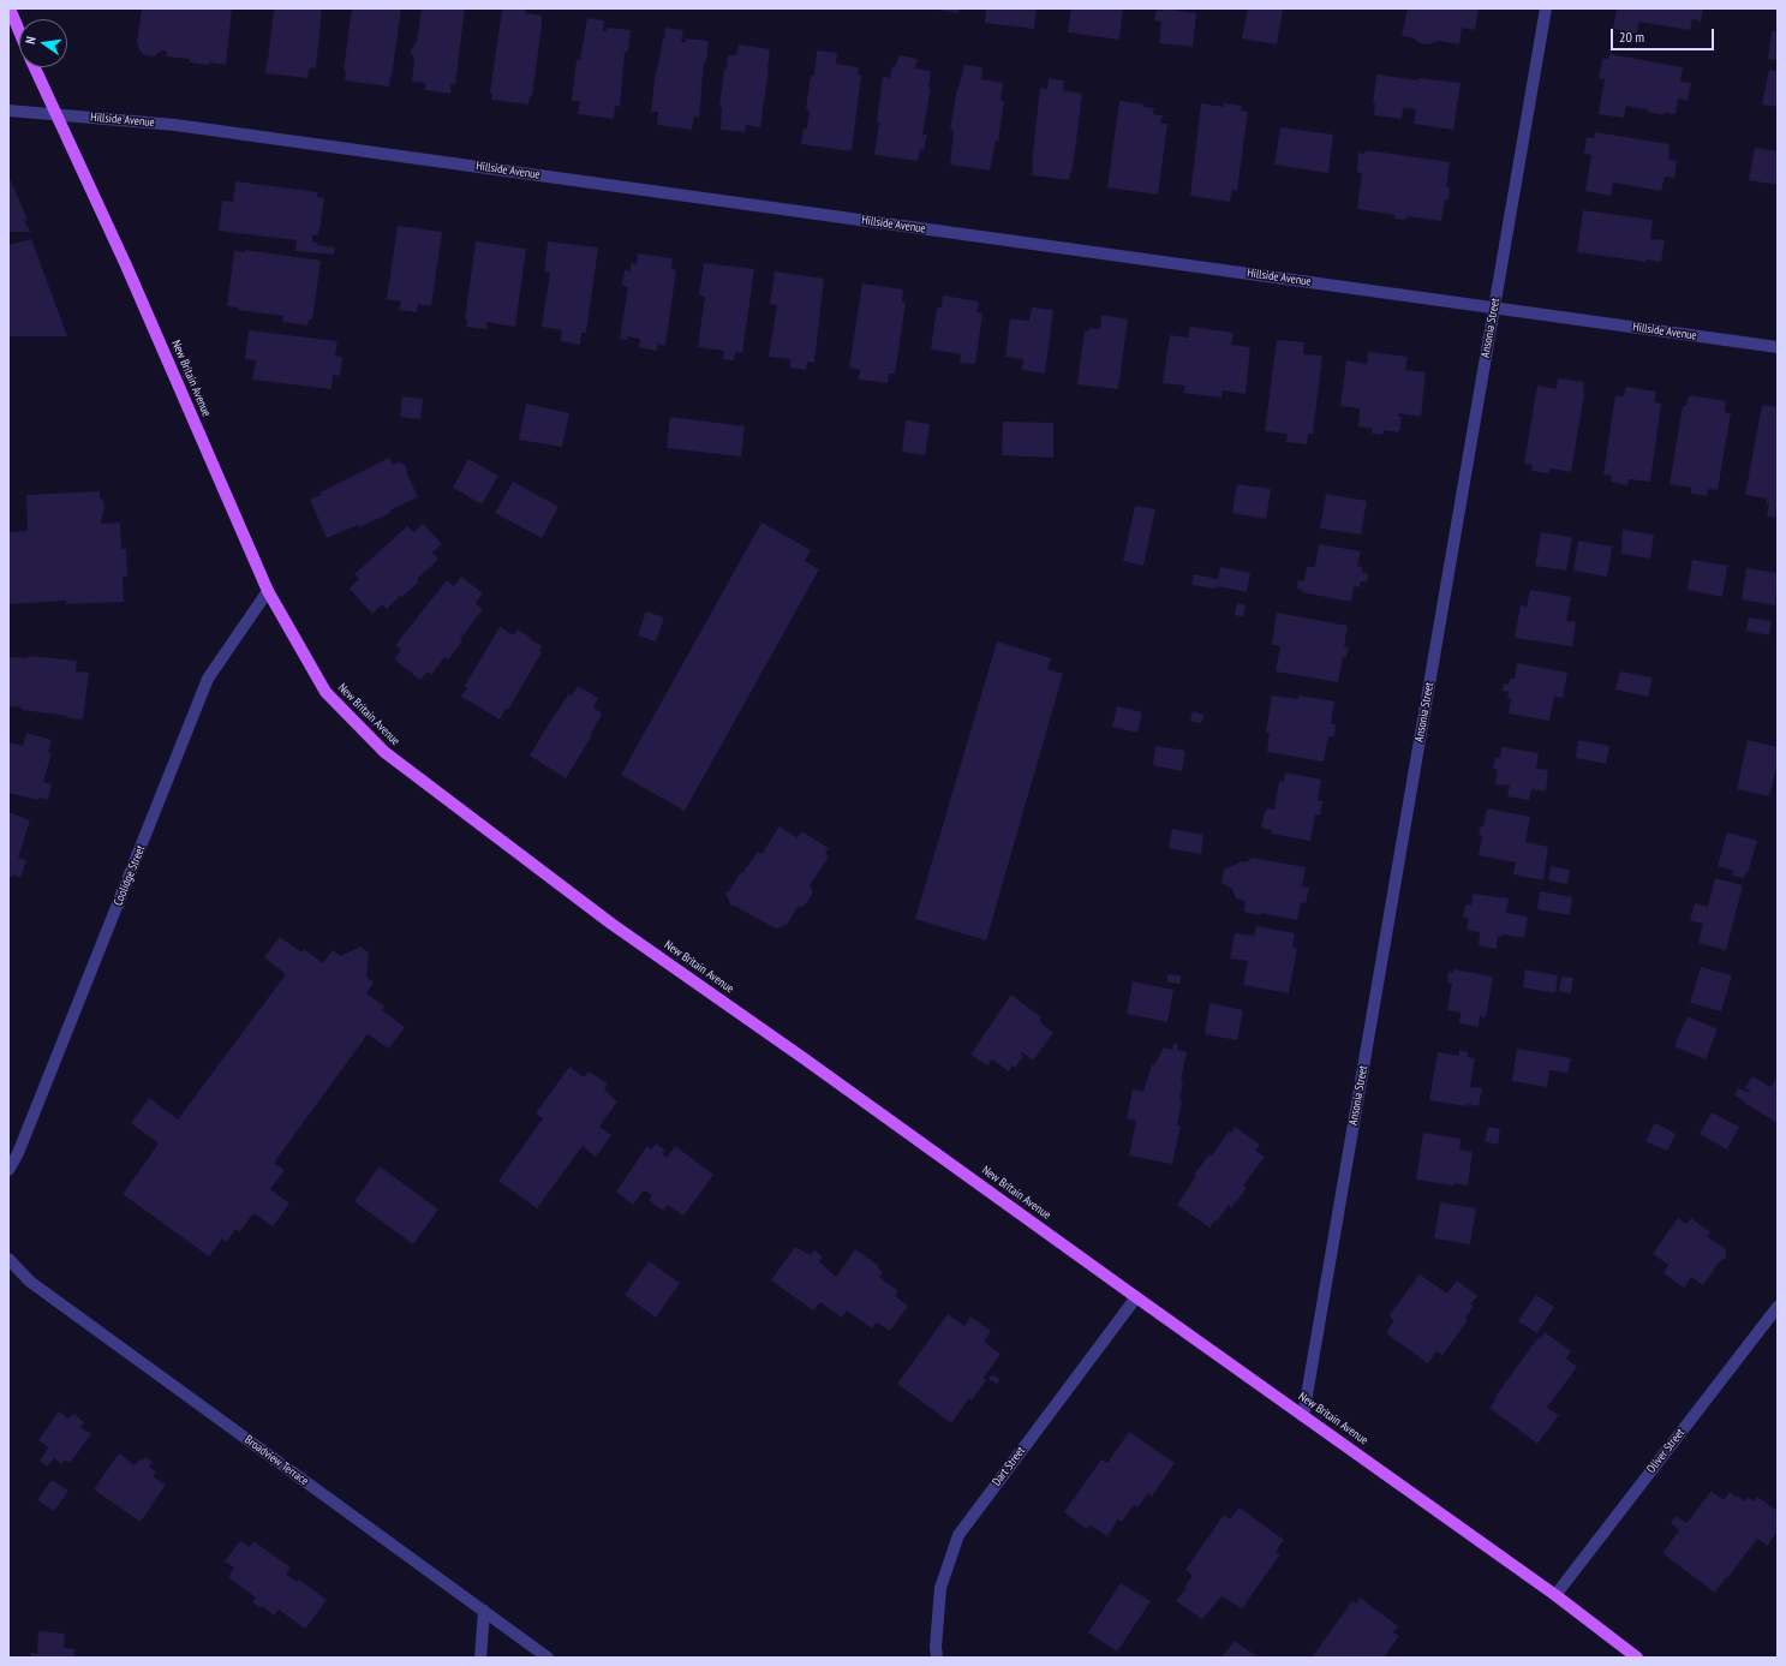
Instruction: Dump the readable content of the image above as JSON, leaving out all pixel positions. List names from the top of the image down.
{
  "streets": {
    "main road": ["New Britain Avenue"],
    "street": [
      "Hillside Avenue",
      "Ansonia Street",
      "Coolidge Street",
      "Oliver Street",
      "Broadview Terrace",
      "Dart Street"
    ]
  },
  "crossings": [
    ["Hillside Avenue", "Ansonia Street"],
    ["Hillside Avenue", "New Britain Avenue"],
    ["Ansonia Street", "New Britain Avenue"],
    ["New Britain Avenue", "Coolidge Street"],
    ["New Britain Avenue", "Oliver Street"],
    ["New Britain Avenue", "Dart Street"]
  ],
  "scale_bar": "20 m",
  "north": "left"
}
